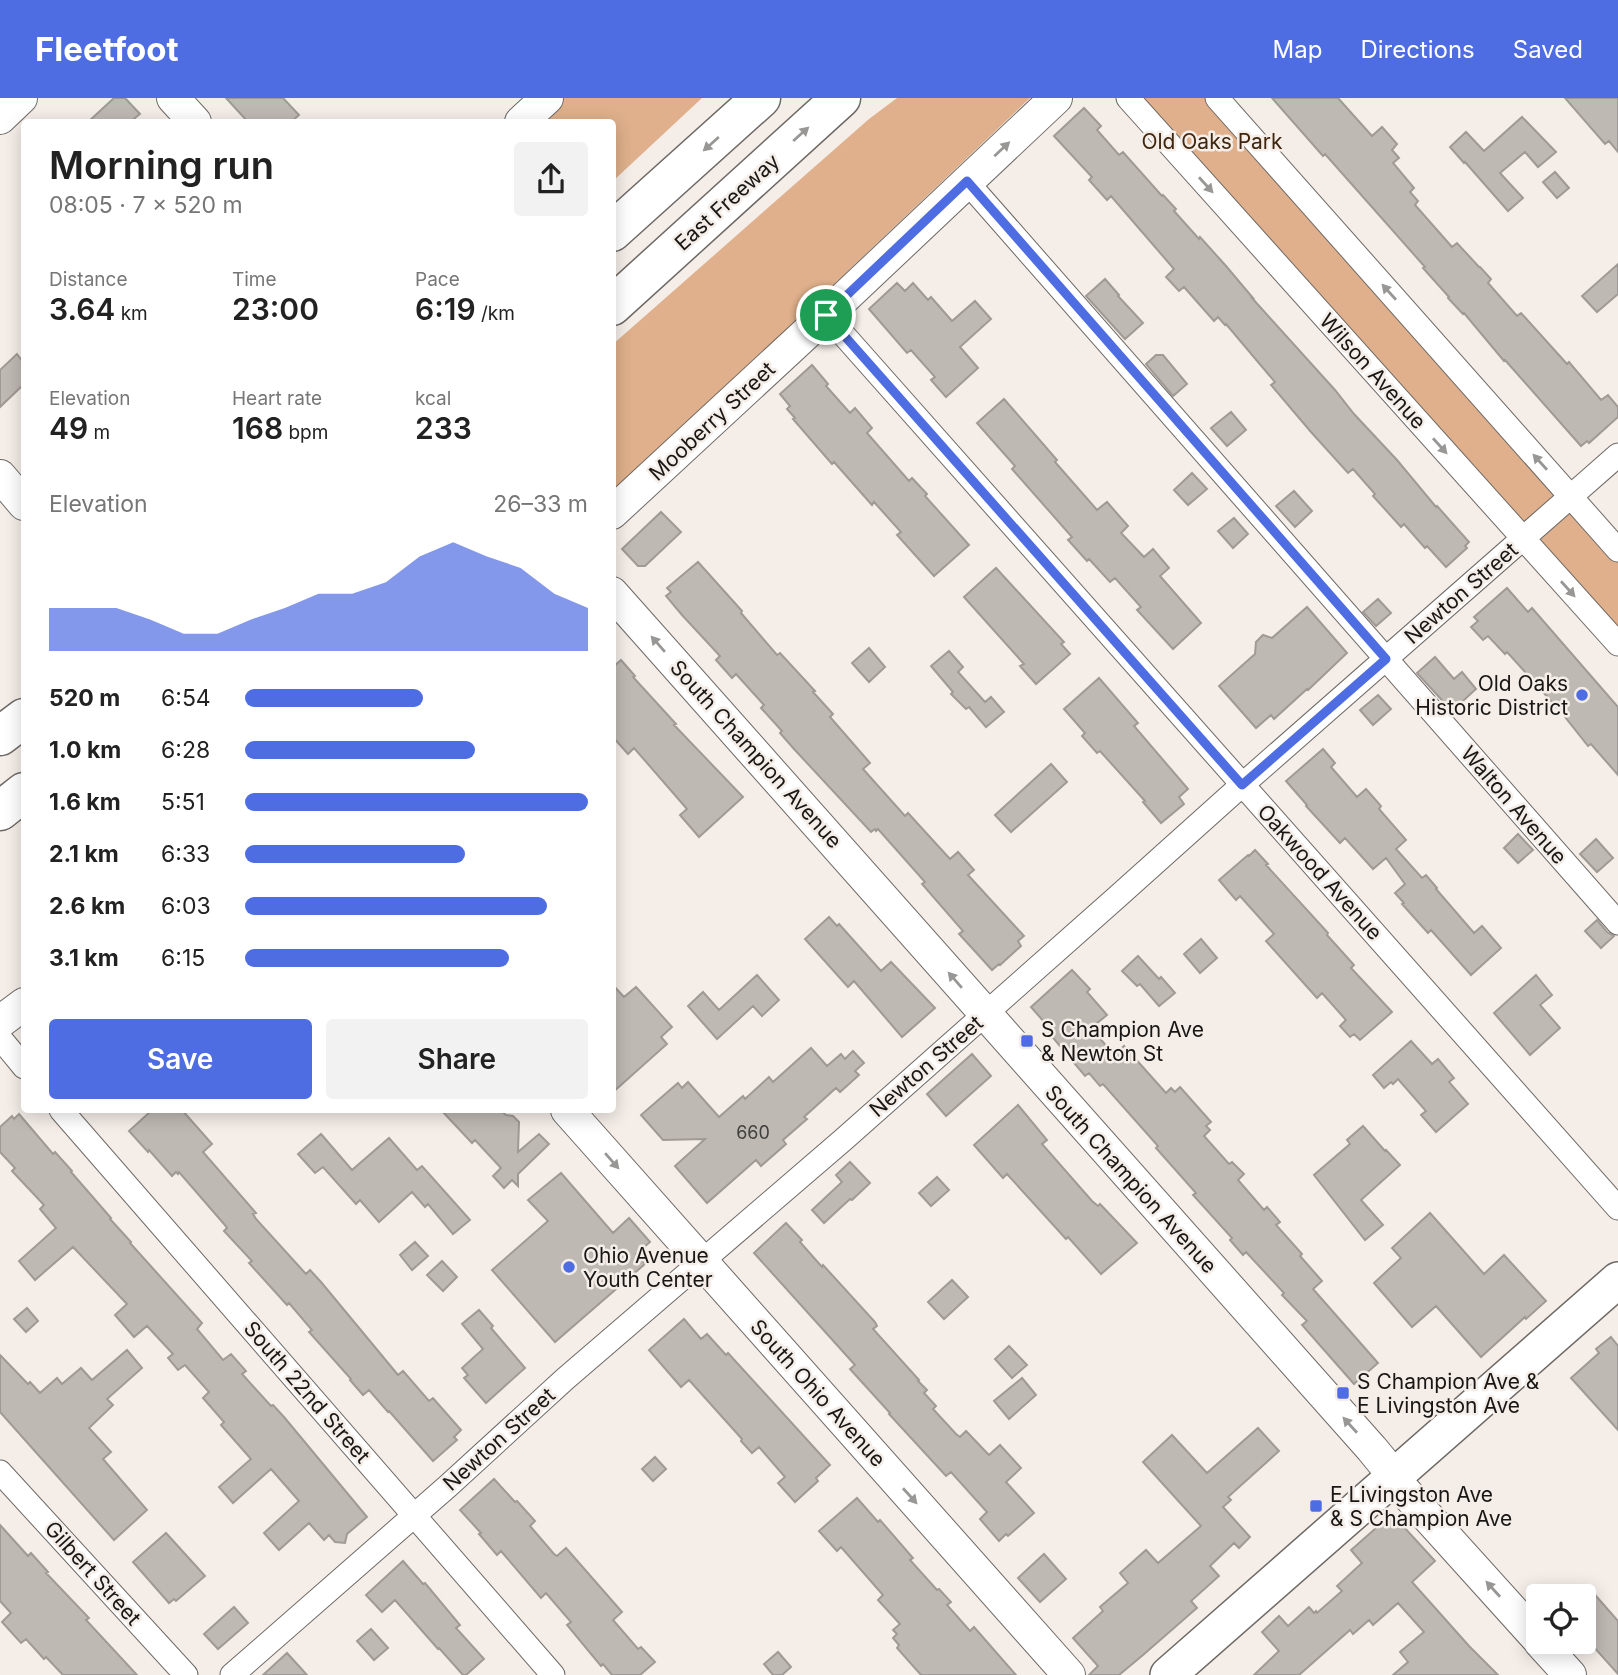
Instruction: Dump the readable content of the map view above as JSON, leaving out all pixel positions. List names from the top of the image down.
{
  "streets": {
    "highway": ["East Freeway"],
    "street": [
      "Wilson Avenue",
      "Mooberry Street",
      "Newton Street",
      "South Champion Avenue",
      "Walton Avenue",
      "Oakwood Avenue",
      "South 22nd Street",
      "South Ohio Avenue",
      "Gilbert Street"
    ]
  },
  "crossings": [
    ["Wilson Avenue", "Newton Street"],
    ["Mooberry Street", "Walton Avenue"],
    ["Mooberry Street", "Oakwood Avenue"],
    ["Newton Street", "South Champion Avenue"],
    ["Newton Street", "Walton Avenue"],
    ["Newton Street", "Oakwood Avenue"],
    ["Newton Street", "South 22nd Street"],
    ["Newton Street", "South Ohio Avenue"]
  ],
  "one_way": ["South Champion Avenue", "South Ohio Avenue"],
  "parks": ["Old Oaks Park"],
  "places": {
    "other": ["Old Oaks Historic District", "Ohio Avenue Youth Center"],
    "transit": ["S Champion Ave & Newton St", "S Champion Ave & E Livingston Ave", "E Livingston Ave & S Champion Ave"]
  },
  "house_numbers": ["660"],
  "page": {
    "header": "Fleetfoot",
    "nav": ["Map", "Directions", "Saved"],
    "heading": ["Morning run", "08:05 · 7 × 520 m"],
    "stats": [
      ["Distance", "3.64 km"],
      ["Time", "23:00"],
      ["Pace", "6:19 /km"],
      ["Elevation", "49 m"],
      ["Heart rate", "168 bpm"],
      ["kcal", "233"]
    ],
    "chart": ["Elevation", "26–33 m"],
    "list": [
      {
        "name": "520 m",
        "note": "6:54"
      },
      {
        "name": "1.0 km",
        "note": "6:28"
      },
      {
        "name": "1.6 km",
        "note": "5:51"
      },
      {
        "name": "2.1 km",
        "note": "6:33"
      },
      {
        "name": "2.6 km",
        "note": "6:03"
      },
      {
        "name": "3.1 km",
        "note": "6:15"
      }
    ],
    "buttons": ["Save", "Share"]
  }
}
